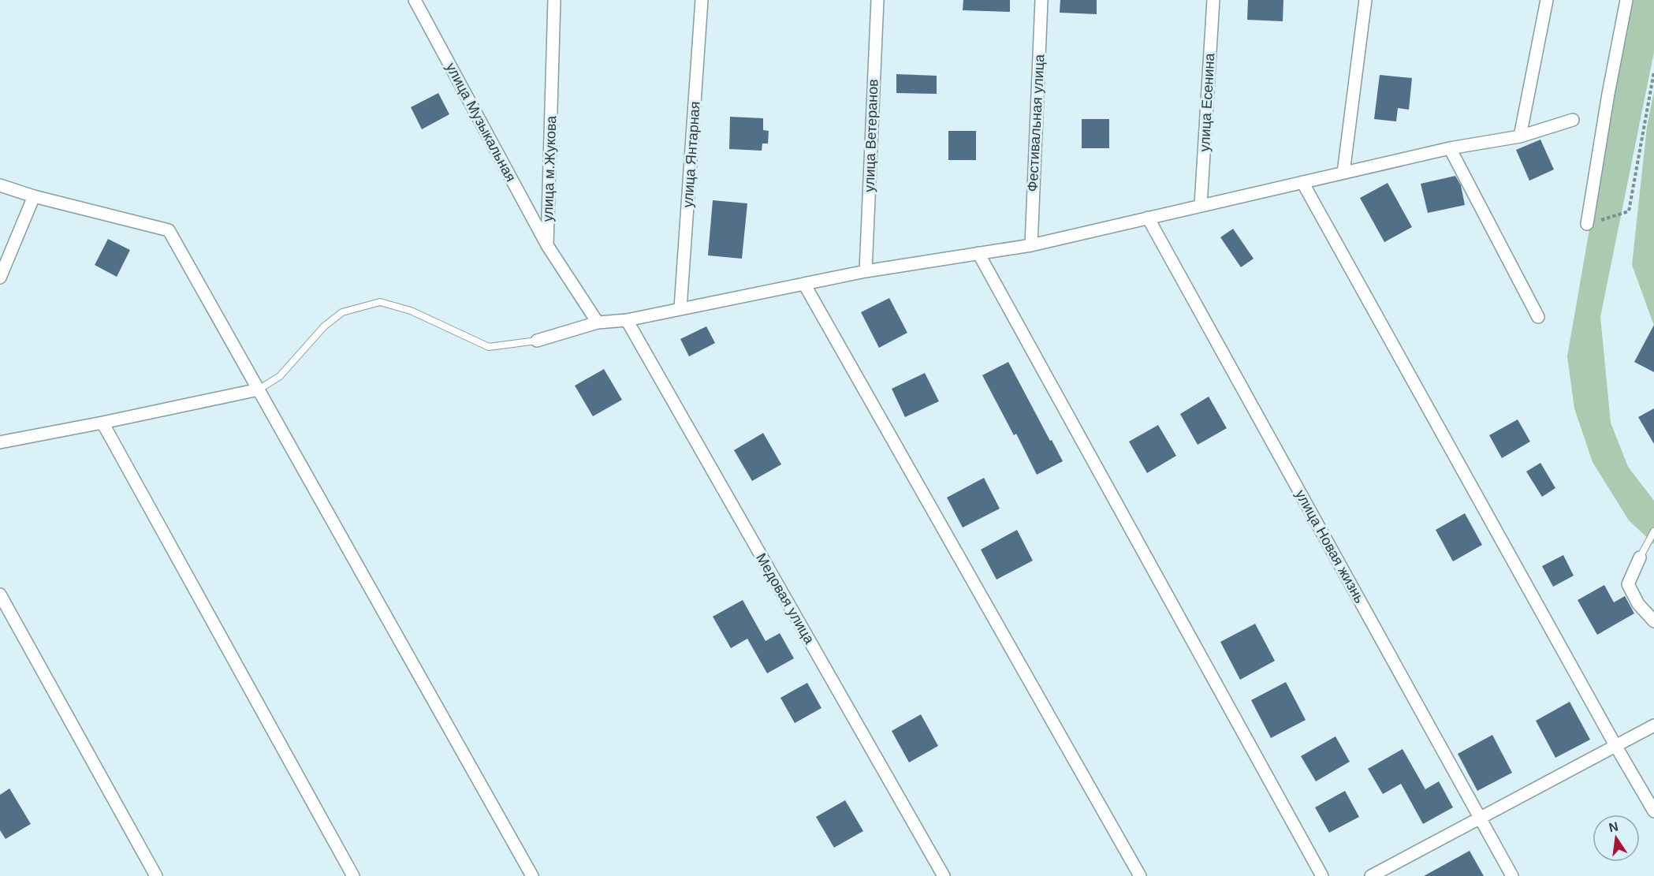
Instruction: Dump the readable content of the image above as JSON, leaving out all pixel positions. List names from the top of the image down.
{
  "streets": {
    "street": [
      "улица Есенина",
      "улица Музыкальная",
      "Фестивальная улица",
      "улица Ветеранов",
      "улица Янтарная",
      "улица м.Жукова",
      "улица Новая жизнь",
      "Медовая улица"
    ]
  },
  "crossings": [
    ["улица Музыкальная", "улица м.Жукова"]
  ],
  "north": "top"
}
